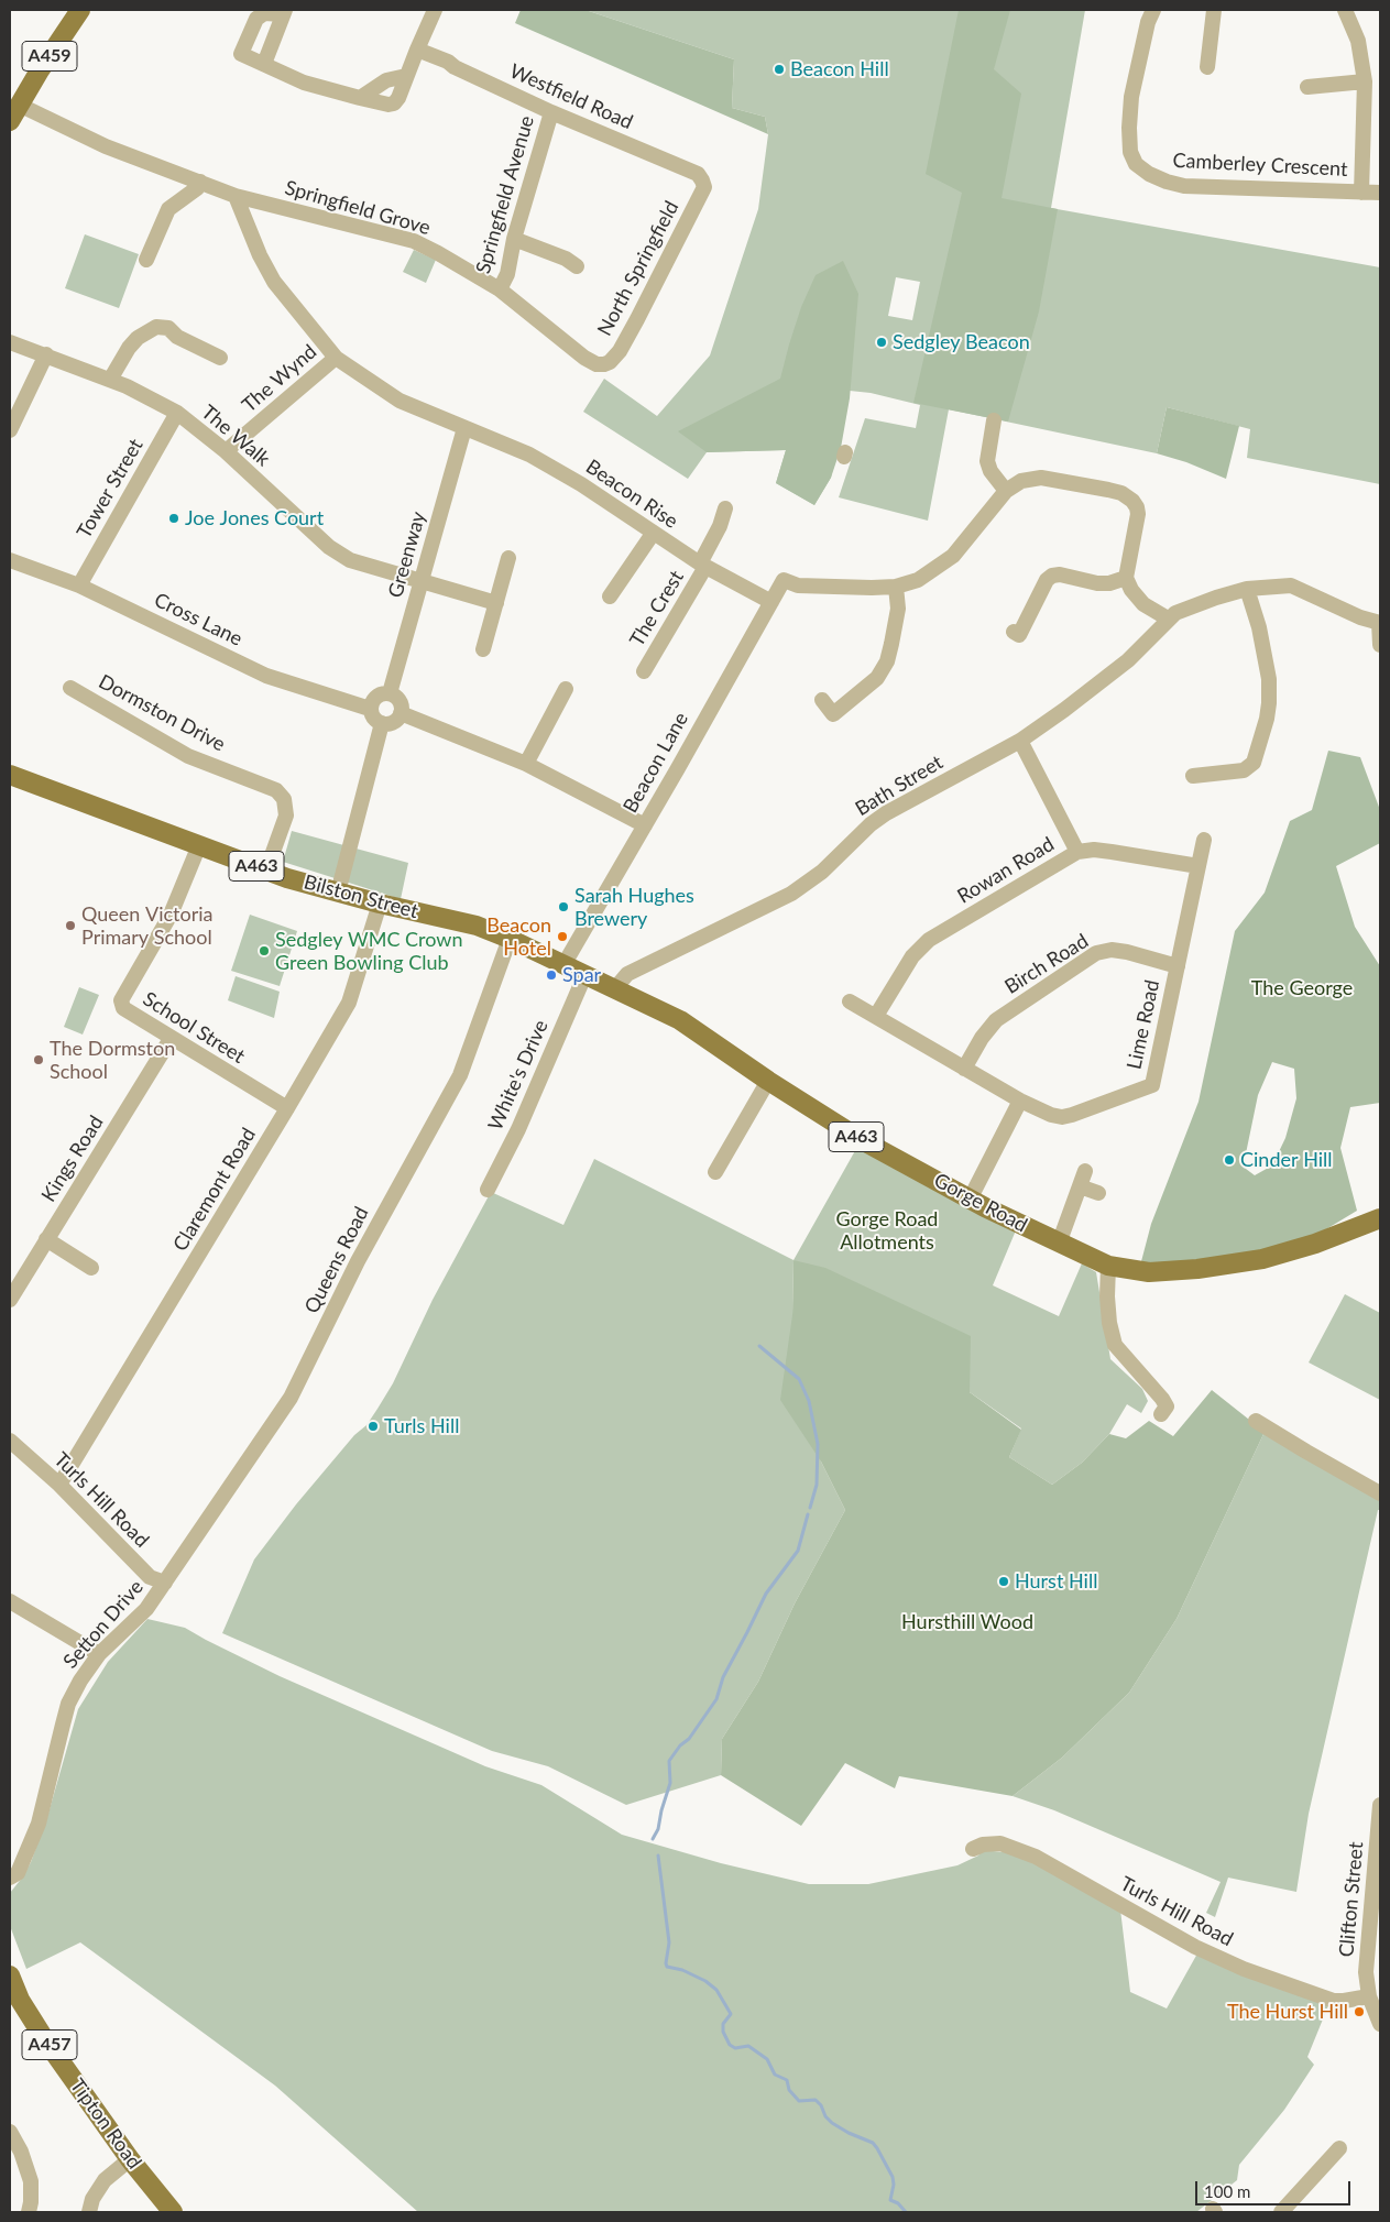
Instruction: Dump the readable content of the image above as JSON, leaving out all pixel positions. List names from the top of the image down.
{
  "streets": {
    "main road": [
      "A459",
      "A463",
      "Bilston Street",
      "Gorge Road",
      "A457",
      "Tipton Road"
    ],
    "street": [
      "Westfield Road",
      "Camberley Crescent",
      "Springfield Avenue",
      "Springfield Grove",
      "North Springfield",
      "The Wynd",
      "The Walk",
      "Tower Street",
      "Beacon Rise",
      "Greenway",
      "The Crest",
      "Cross Lane",
      "Dormston Drive",
      "Beacon Lane",
      "Bath Street",
      "Rowan Road",
      "Birch Road",
      "Lime Road",
      "School Street",
      "White's Drive",
      "Kings Road",
      "Claremont Road",
      "Queens Road",
      "Turls Hill Road",
      "Setton Drive",
      "Clifton Street"
    ]
  },
  "crossings": [
    ["A459", "Springfield Grove"],
    ["Westfield Road", "Springfield Avenue"],
    ["Westfield Road", "North Springfield"],
    ["Springfield Avenue", "Springfield Grove"],
    ["Springfield Grove", "North Springfield"],
    ["Springfield Grove", "Beacon Rise"],
    ["The Wynd", "The Walk"],
    ["The Wynd", "Beacon Rise"],
    ["The Walk", "Tower Street"],
    ["The Walk", "Greenway"],
    ["Tower Street", "Cross Lane"],
    ["Beacon Rise", "Greenway"],
    ["Beacon Rise", "The Crest"],
    ["Beacon Rise", "Beacon Lane"],
    ["Greenway", "Cross Lane"],
    ["Dormston Drive", "Bilston Street"],
    ["Beacon Lane", "Bilston Street"],
    ["Bath Street", "Rowan Road"],
    ["Bath Street", "Bilston Street"],
    ["Bath Street", "Gorge Road"],
    ["Bilston Street", "School Street"],
    ["Bilston Street", "White's Drive"],
    ["Bilston Street", "Claremont Road"],
    ["Bilston Street", "Gorge Road"],
    ["Bilston Street", "Queens Road"],
    ["Birch Road", "Lime Road"],
    ["School Street", "Kings Road"],
    ["School Street", "Claremont Road"],
    ["Claremont Road", "Turls Hill Road"],
    ["Queens Road", "Turls Hill Road"],
    ["Queens Road", "Setton Drive"],
    ["Turls Hill Road", "Setton Drive"],
    ["Turls Hill Road", "Clifton Street"]
  ],
  "parks": ["The George", "Gorge Road Allotments", "Hursthill Wood"],
  "places": [
    "Beacon Hill",
    "Sedgley Beacon",
    "Joe Jones Court",
    "Sarah Hughes Brewery",
    "Queen Victoria Primary School",
    "Beacon Hotel",
    "Sedgley WMC Crown Green Bowling Club",
    "Spar",
    "The Dormston School",
    "Cinder Hill",
    "Turls Hill",
    "Hurst Hill",
    "The Hurst Hill"
  ],
  "scale_bar": "100 m"
}
